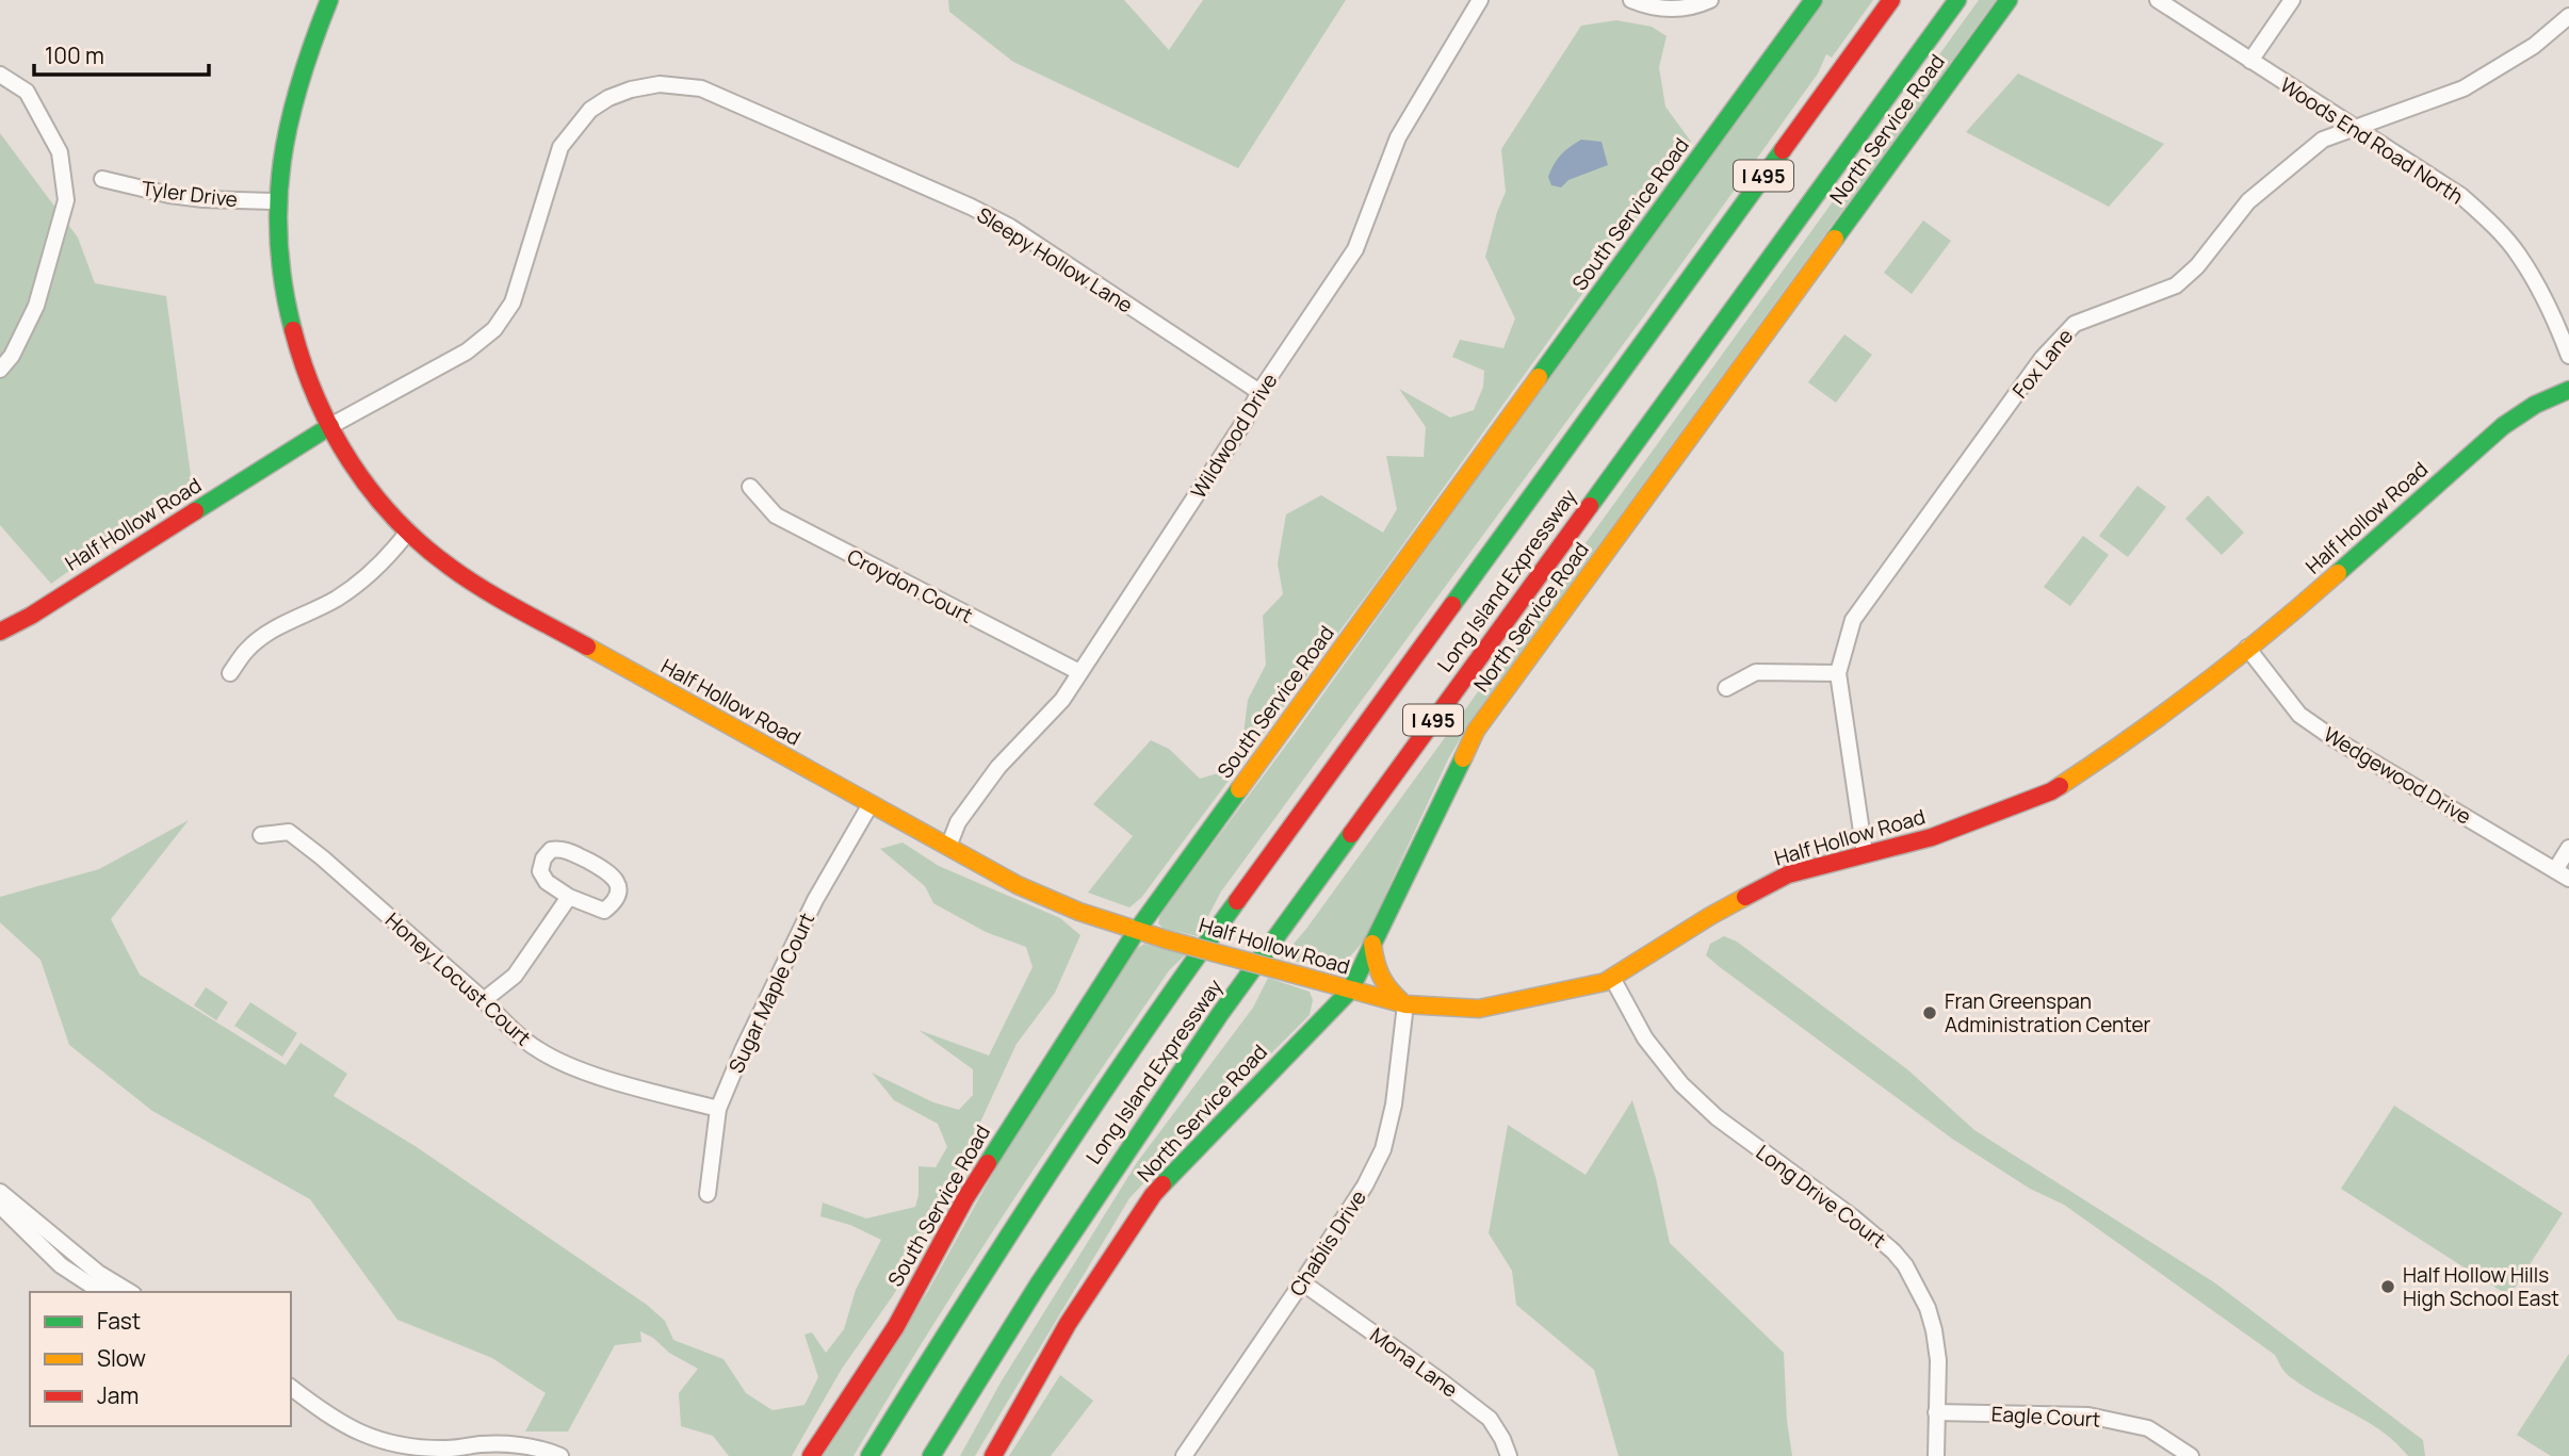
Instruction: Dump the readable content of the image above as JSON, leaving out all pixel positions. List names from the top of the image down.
{
  "streets": {
    "main road": [
      "North Service Road",
      "I 495",
      "South Service Road",
      "Half Hollow Road",
      "Long Island Expressway"
    ],
    "street": [
      "Woods End Road North",
      "Tyler Drive",
      "Sleepy Hollow Lane",
      "Fox Lane",
      "Wildwood Drive",
      "Croydon Court",
      "Wedgewood Drive",
      "Honey Locust Court",
      "Sugar Maple Court",
      "Long Drive Court",
      "Chablis Drive",
      "Mona Lane",
      "Eagle Court"
    ]
  },
  "crossings": [
    ["North Service Road", "Half Hollow Road"],
    ["Woods End Road North", "Fox Lane"],
    ["South Service Road", "Half Hollow Road"],
    ["Sleepy Hollow Lane", "Wildwood Drive"],
    ["Sleepy Hollow Lane", "Half Hollow Road"],
    ["Fox Lane", "Half Hollow Road"],
    ["Wildwood Drive", "Half Hollow Road"],
    ["Wildwood Drive", "Croydon Court"],
    ["Half Hollow Road", "Wedgewood Drive"],
    ["Half Hollow Road", "Sugar Maple Court"],
    ["Half Hollow Road", "Long Drive Court"],
    ["Half Hollow Road", "Chablis Drive"],
    ["Honey Locust Court", "Sugar Maple Court"],
    ["Long Drive Court", "Eagle Court"],
    ["Chablis Drive", "Mona Lane"]
  ],
  "places": ["Fran Greenspan Administration Center", "Half Hollow Hills High School East"],
  "legend": ["Fast", "Slow", "Jam"],
  "scale_bar": "100 m"
}
